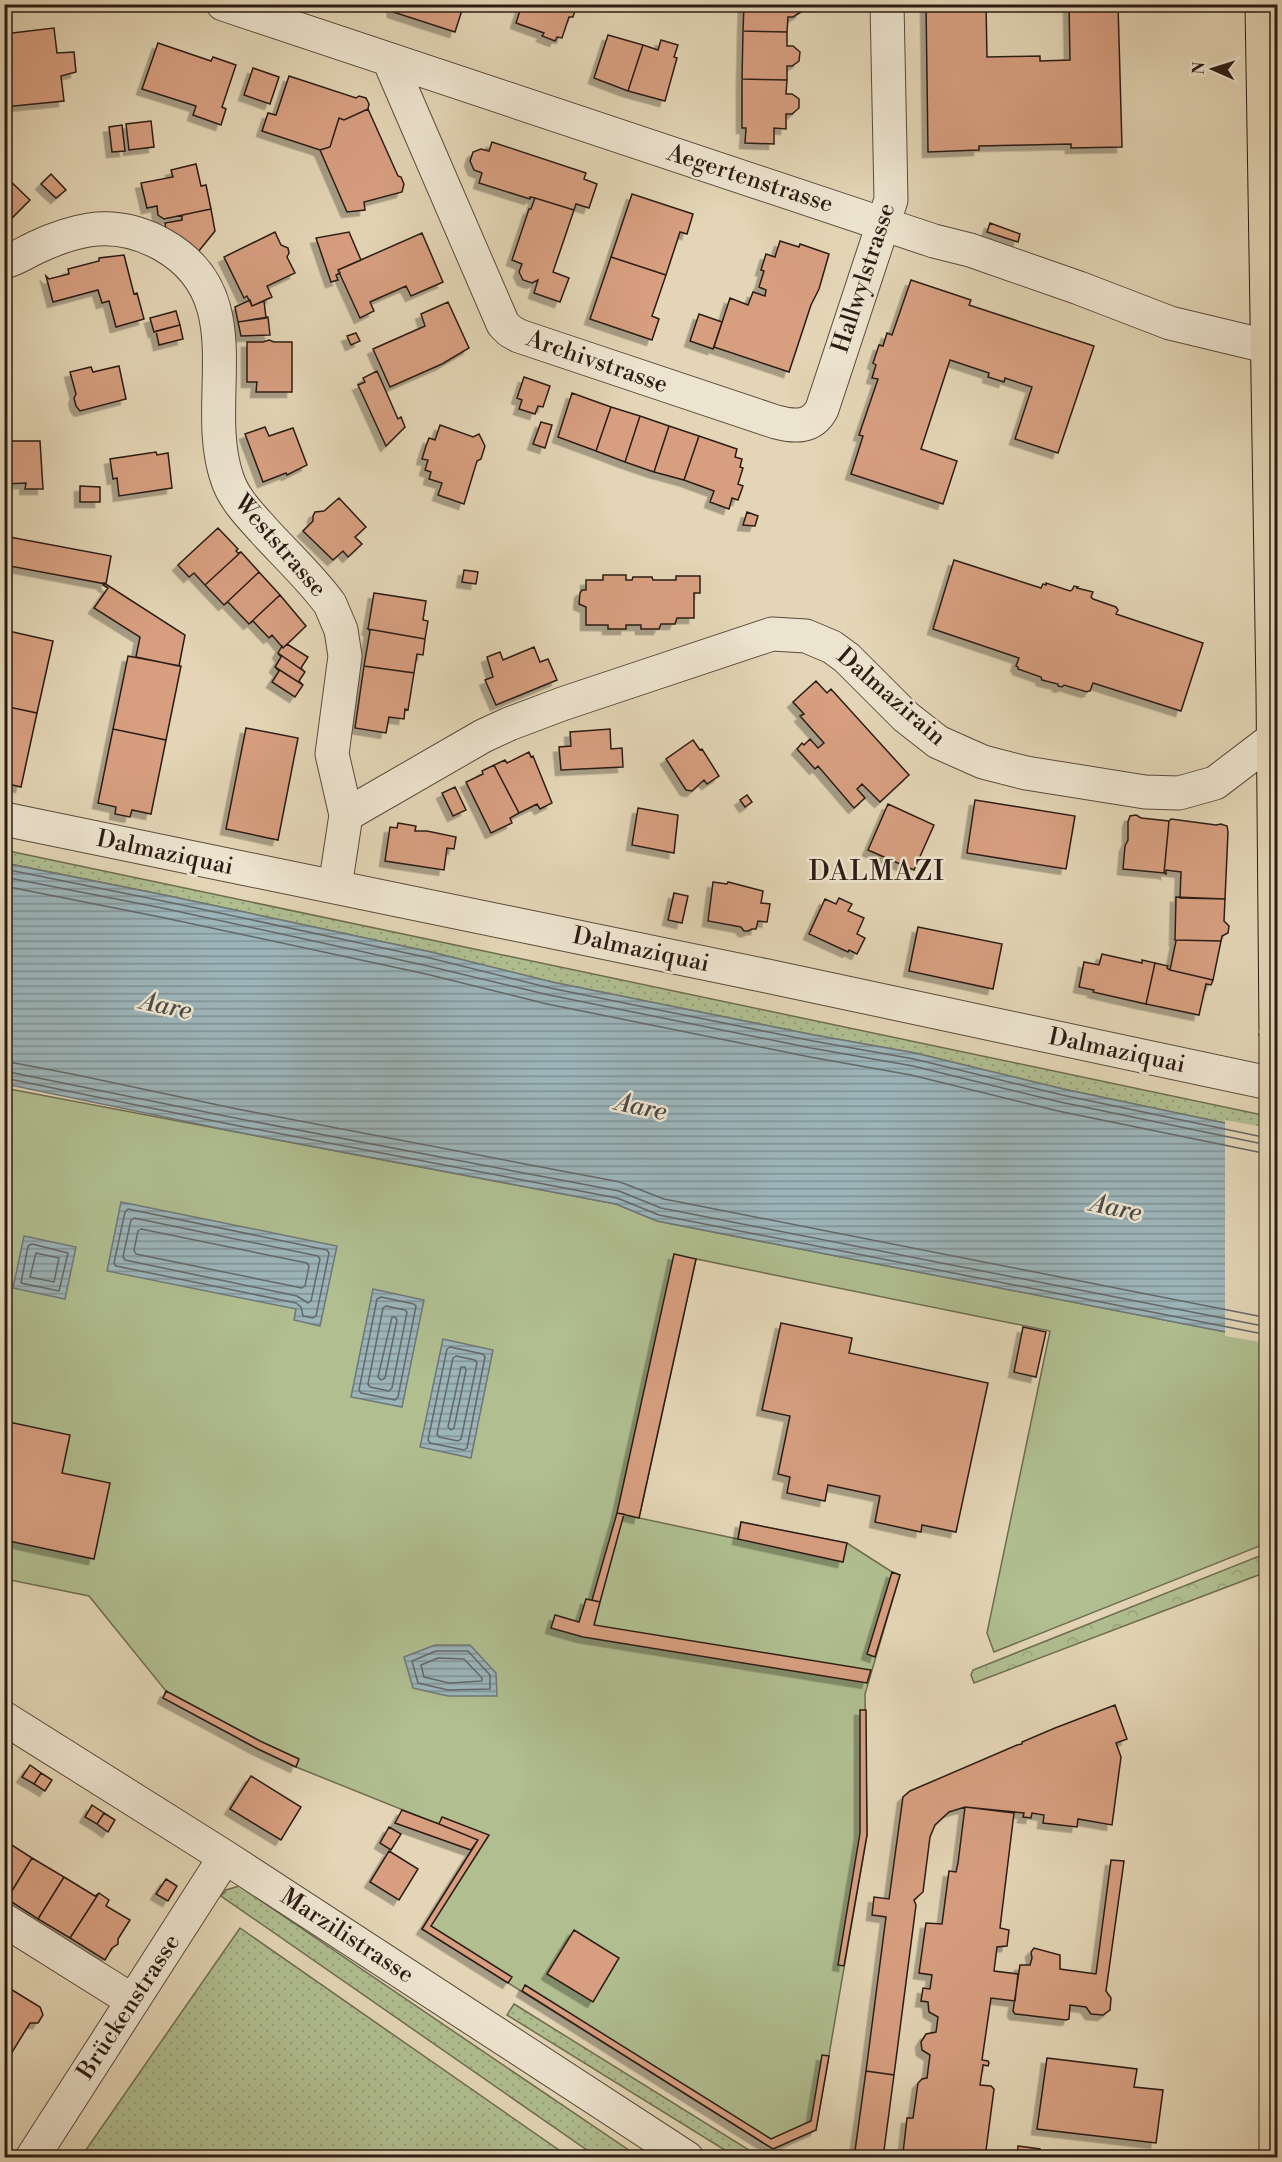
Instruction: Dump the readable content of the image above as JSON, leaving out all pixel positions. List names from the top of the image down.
{
  "streets": {
    "street": [
      "Aegertenstrasse",
      "Hallwylstrasse",
      "Archivstrasse",
      "Weststrasse",
      "Dalmazirain",
      "Dalmaziquai",
      "Marzilistrasse",
      "Brückenstrasse"
    ]
  },
  "crossings": [
    ["Aegertenstrasse", "Hallwylstrasse"],
    ["Aegertenstrasse", "Archivstrasse"],
    ["Hallwylstrasse", "Archivstrasse"],
    ["Weststrasse", "Dalmazirain"],
    ["Weststrasse", "Dalmaziquai"],
    ["Marzilistrasse", "Brückenstrasse"]
  ],
  "districts": ["DALMAZI"],
  "water": ["Aare"],
  "north": "left"
}
